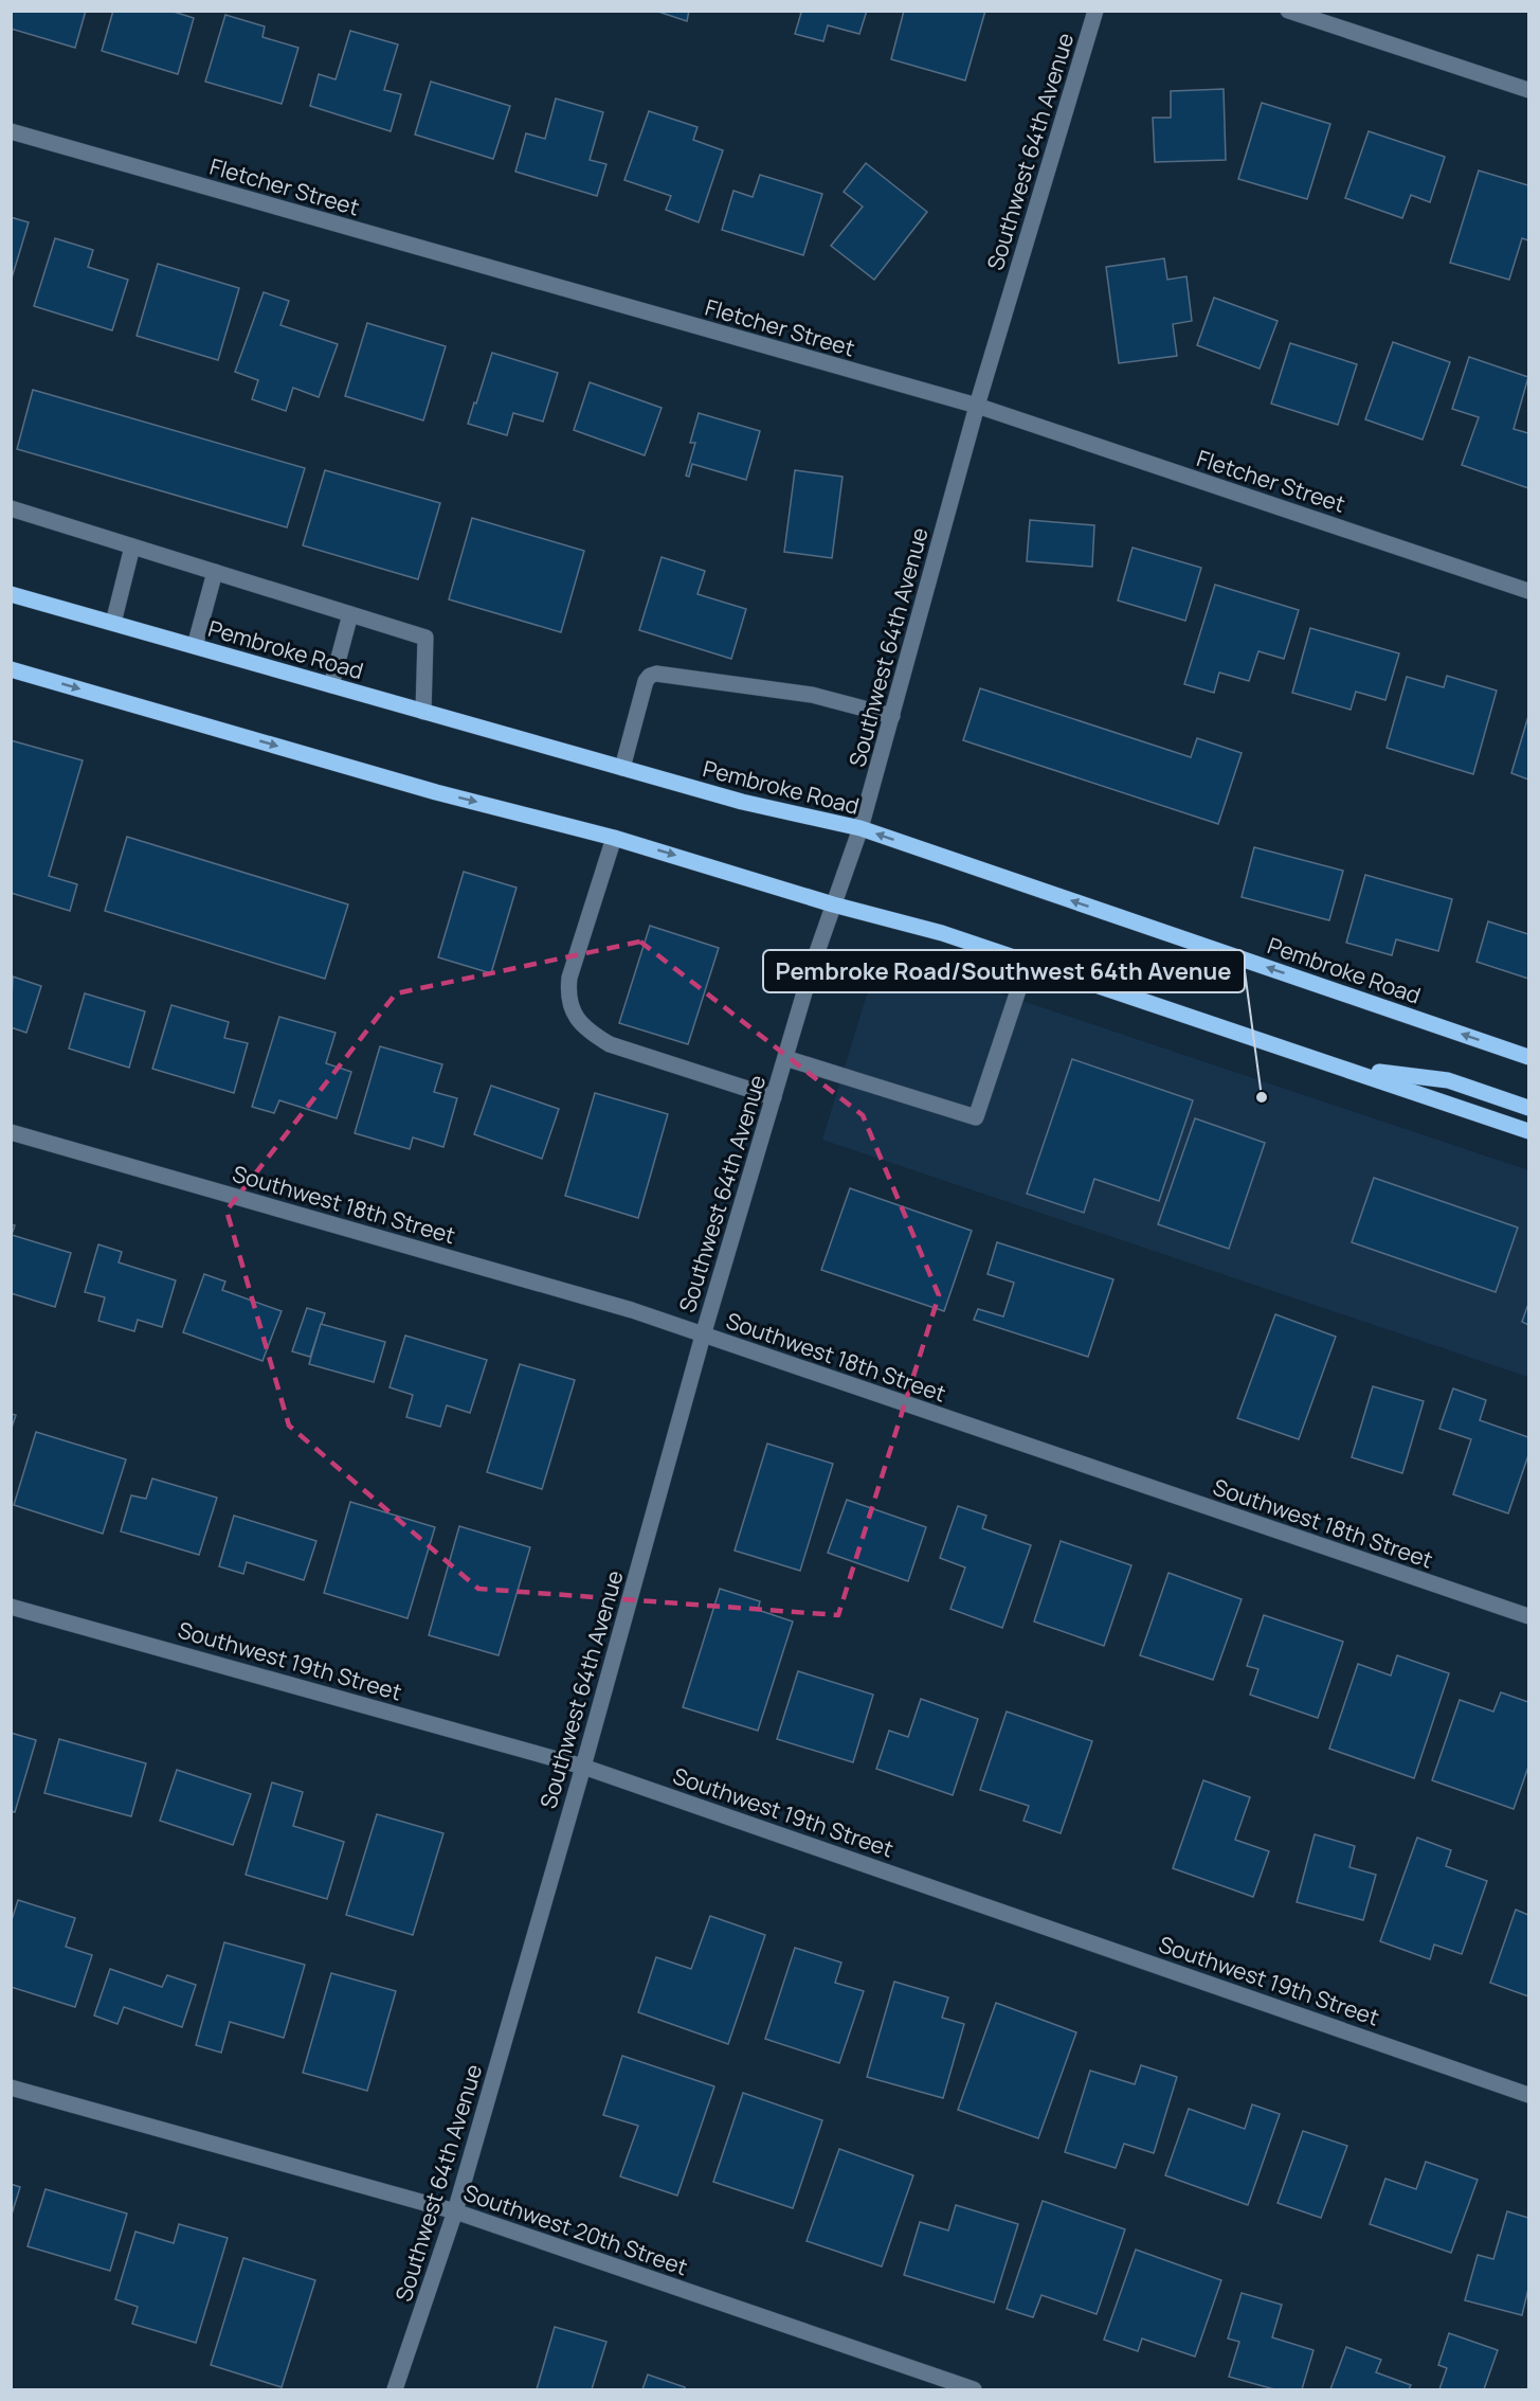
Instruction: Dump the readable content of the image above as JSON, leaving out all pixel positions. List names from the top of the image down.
{
  "streets": {
    "main road": ["Pembroke Road"],
    "street": [
      "Southwest 64th Avenue",
      "Fletcher Street",
      "Southwest 18th Street",
      "Southwest 19th Street",
      "Southwest 20th Street"
    ]
  },
  "crossings": [
    ["Southwest 64th Avenue", "Fletcher Street"],
    ["Southwest 64th Avenue", "Pembroke Road"],
    ["Southwest 64th Avenue", "Southwest 18th Street"],
    ["Southwest 64th Avenue", "Southwest 19th Street"],
    ["Southwest 64th Avenue", "Southwest 20th Street"]
  ],
  "places": ["Pembroke Road/Southwest 64th Avenue"]
}
